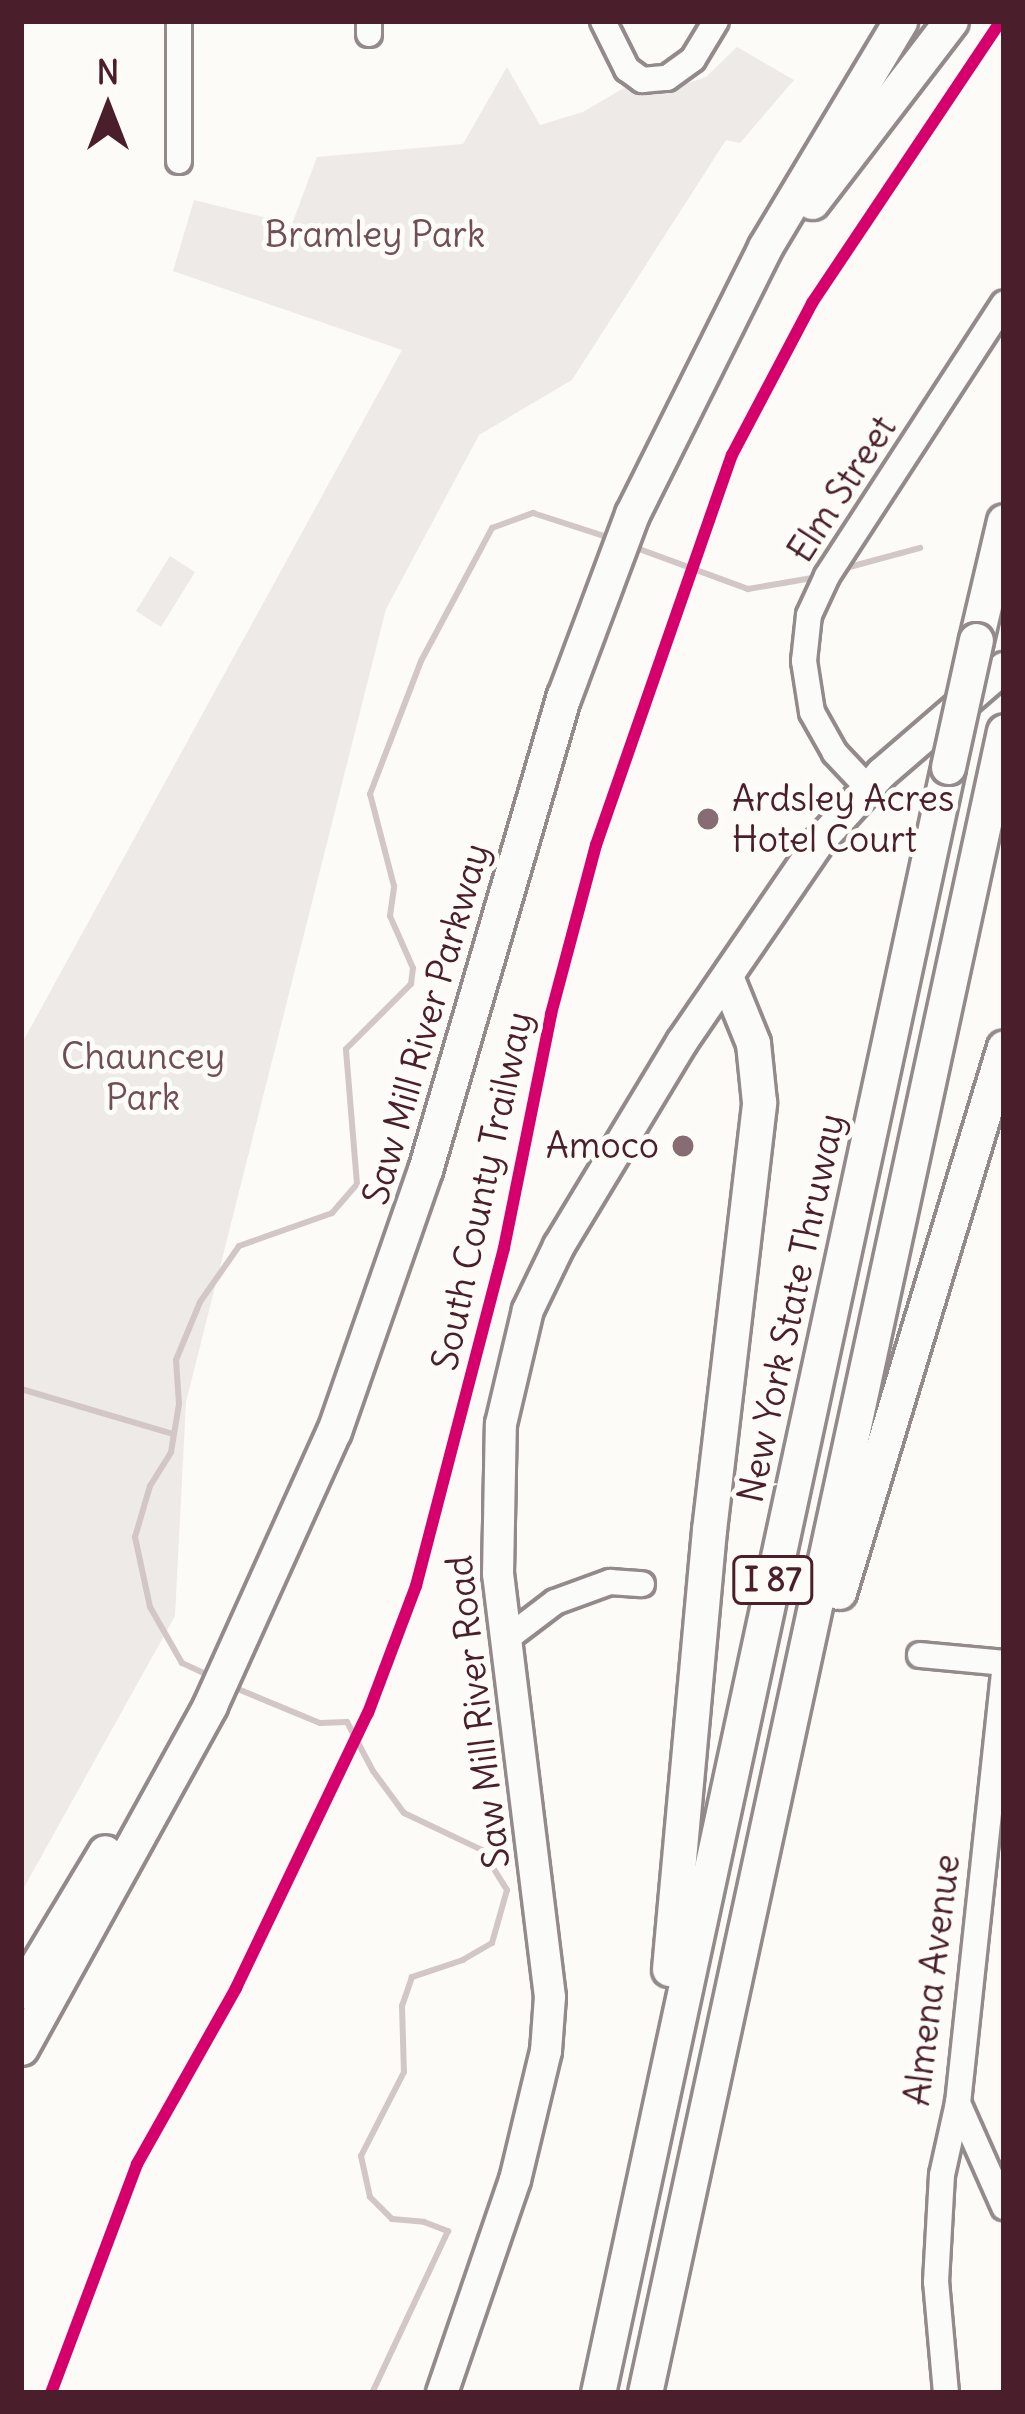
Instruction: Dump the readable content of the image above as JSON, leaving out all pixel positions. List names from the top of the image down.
{
  "streets": {
    "highway": ["Saw Mill River Parkway", "New York State Thruway", "I 87"],
    "main road": ["Saw Mill River Road"],
    "street": ["Elm Street", "Almena Avenue"],
    "cycle path": ["South County Trailway"]
  },
  "crossings": [
    ["Elm Street", "Saw Mill River Road"]
  ],
  "parks": ["Bramley Park", "Chauncey Park"],
  "places": ["Ardsley Acres Hotel Court", "Amoco"],
  "north": "top"
}
